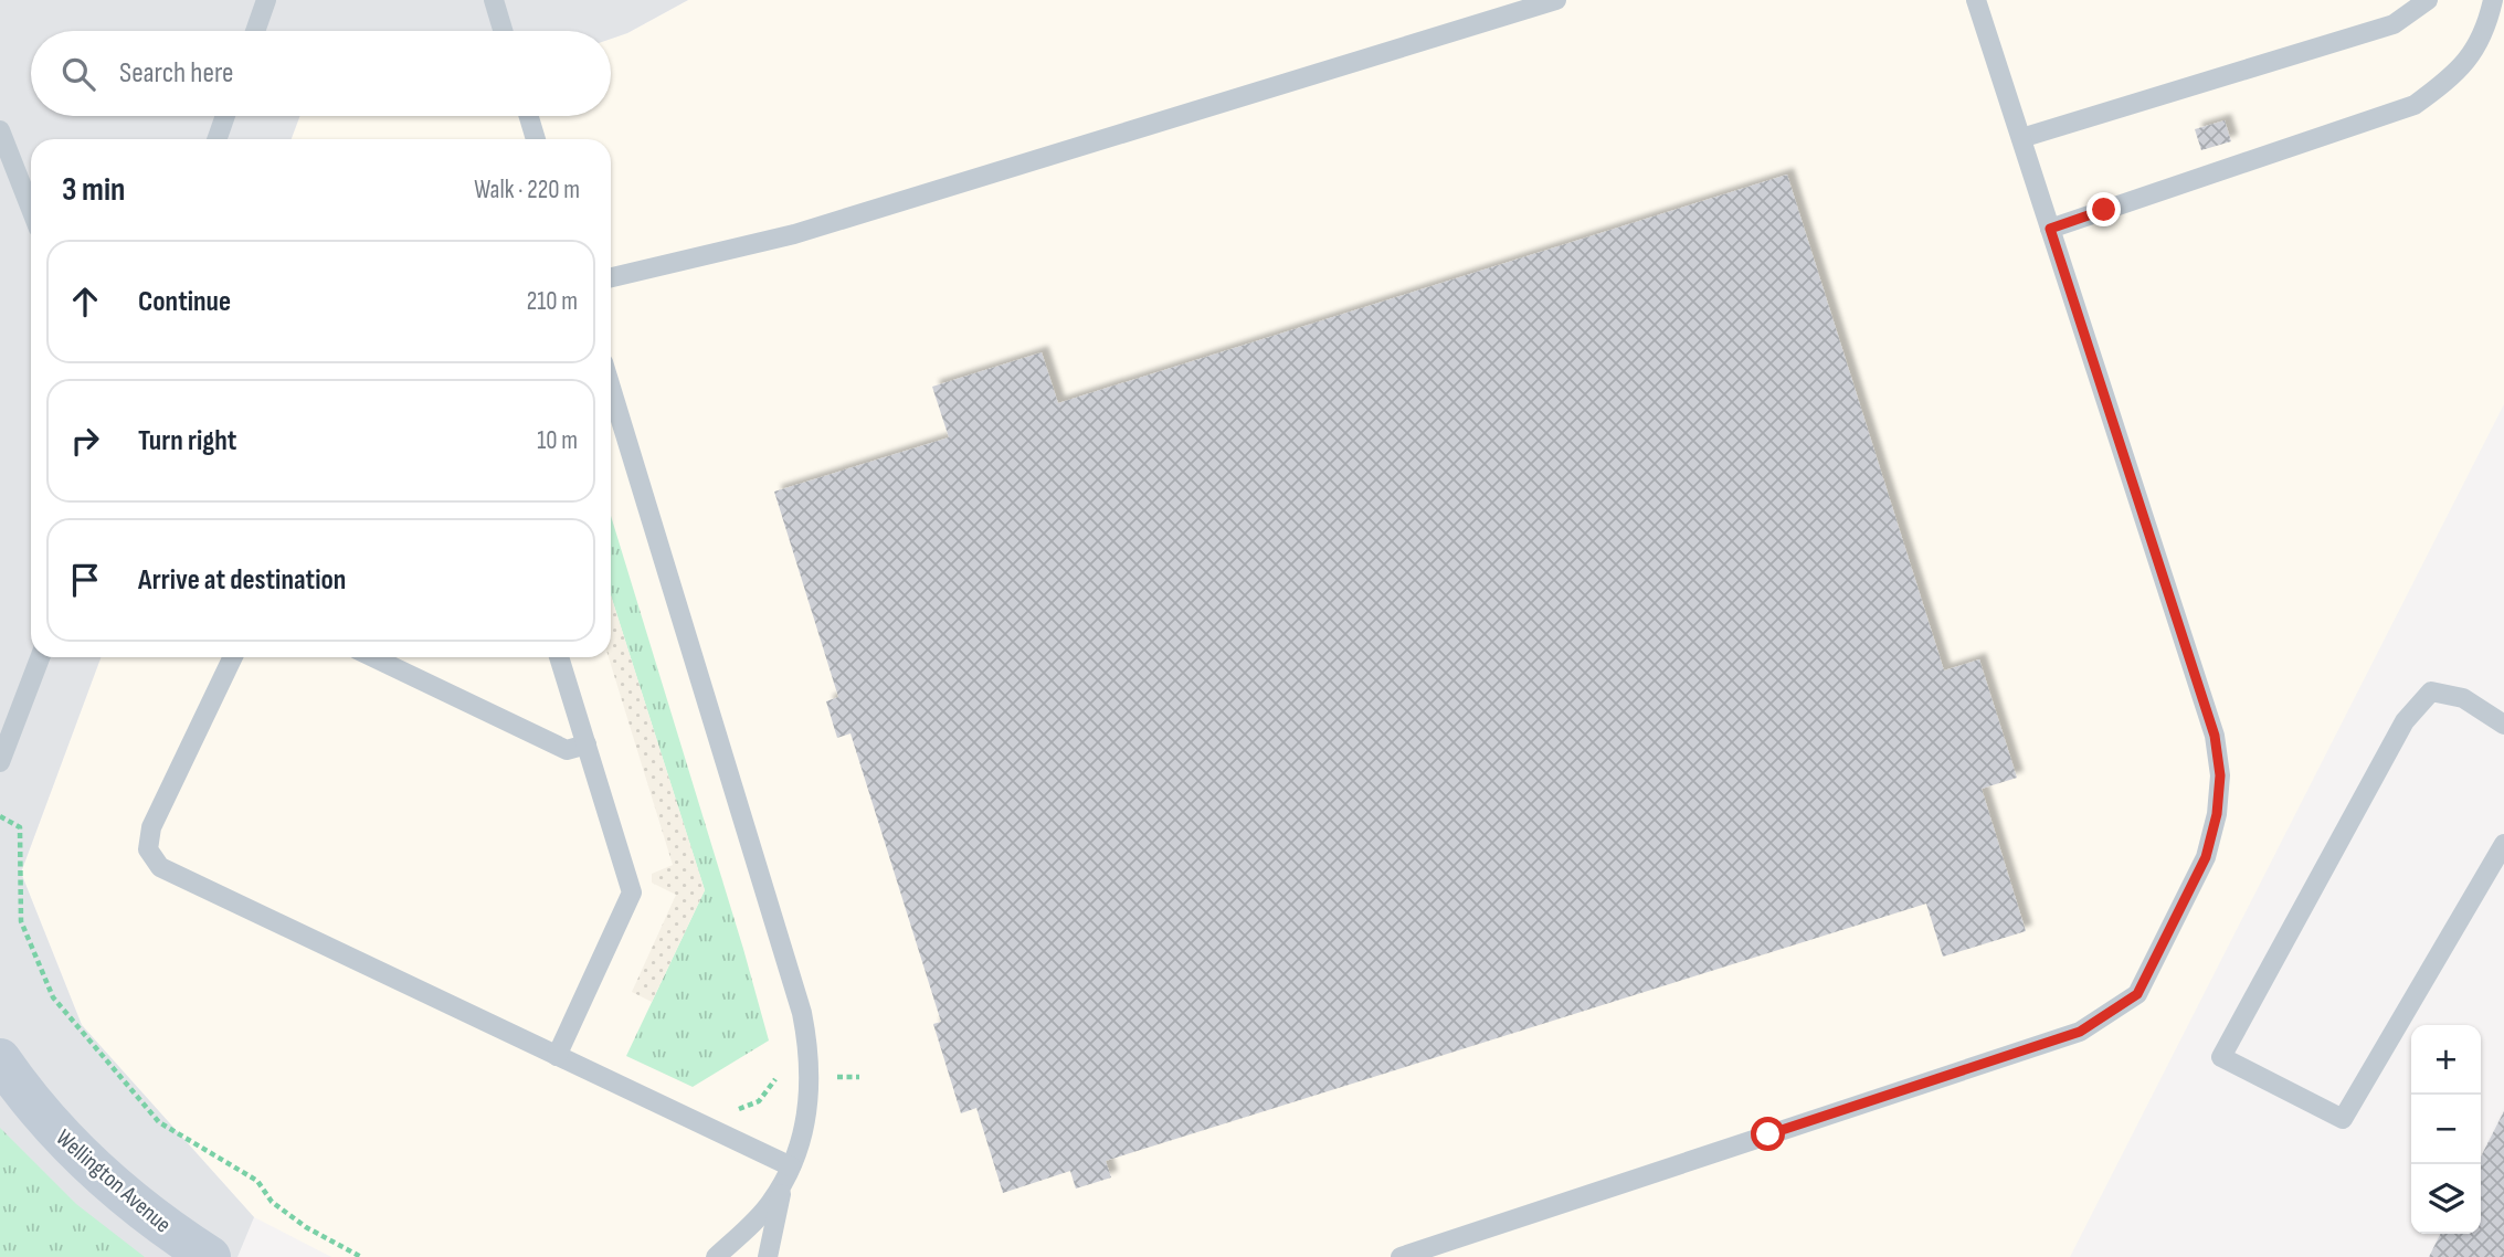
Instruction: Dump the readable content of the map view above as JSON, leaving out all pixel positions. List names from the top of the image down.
{
  "streets": {
    "main road": ["Wellington Avenue"]
  },
  "page": {
    "search": "Search here",
    "heading": ["3 min", "Walk · 220 m"],
    "list": [
      ["Continue", "210 m"],
      ["Turn right", "10 m"],
      "Arrive at destination"
    ],
    "map_buttons": ["+", "−"]
  }
}
